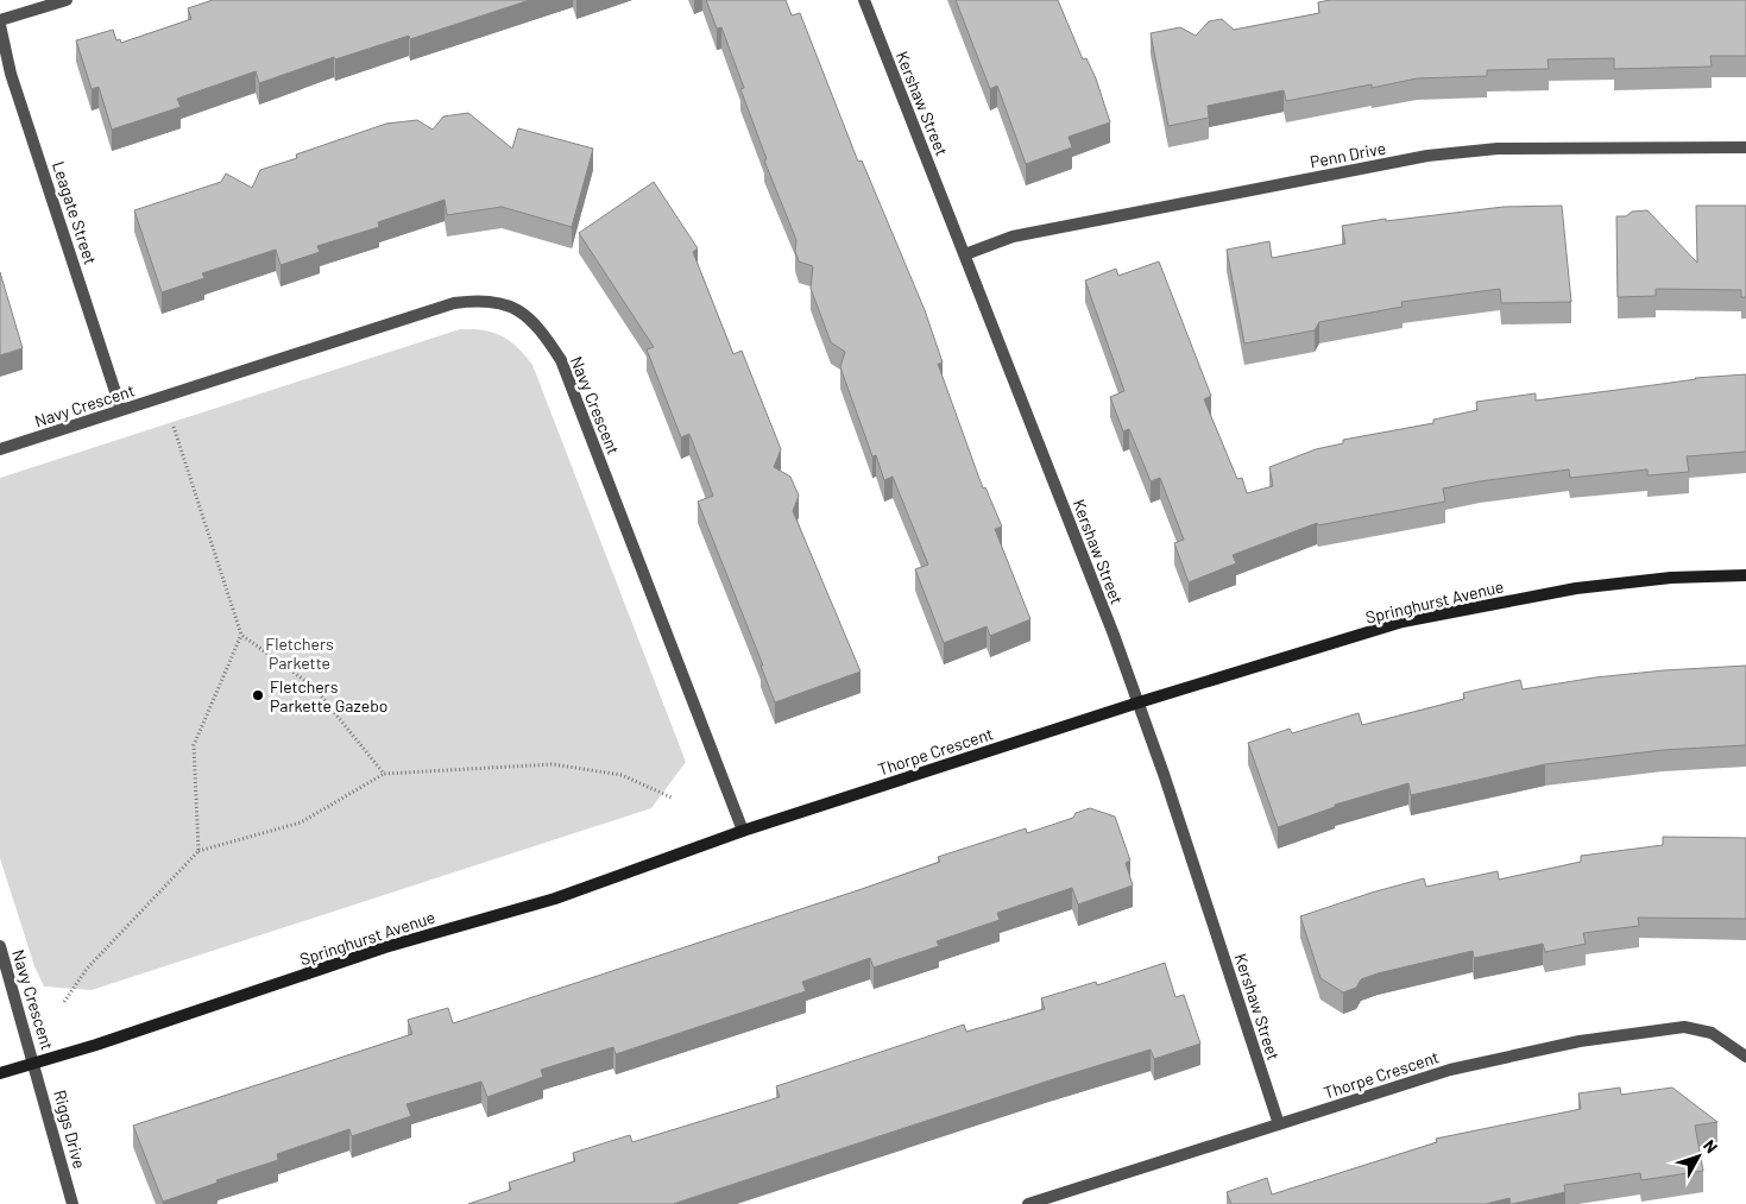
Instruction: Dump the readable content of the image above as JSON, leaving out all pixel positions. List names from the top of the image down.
{
  "streets": {
    "street": [
      "Kershaw Street",
      "Penn Drive",
      "Leagate Street",
      "Navy Crescent",
      "Springhurst Avenue",
      "Thorpe Crescent",
      "Riggs Drive"
    ]
  },
  "crossings": [
    ["Kershaw Street", "Penn Drive"],
    ["Kershaw Street", "Springhurst Avenue"],
    ["Kershaw Street", "Thorpe Crescent"],
    ["Leagate Street", "Navy Crescent"],
    ["Navy Crescent", "Springhurst Avenue"],
    ["Navy Crescent", "Thorpe Crescent"],
    ["Navy Crescent", "Riggs Drive"],
    ["Springhurst Avenue", "Thorpe Crescent"],
    ["Springhurst Avenue", "Riggs Drive"]
  ],
  "parks": ["Fletchers Parkette"],
  "places": ["Fletchers Parkette Gazebo"],
  "north": "top right"
}
